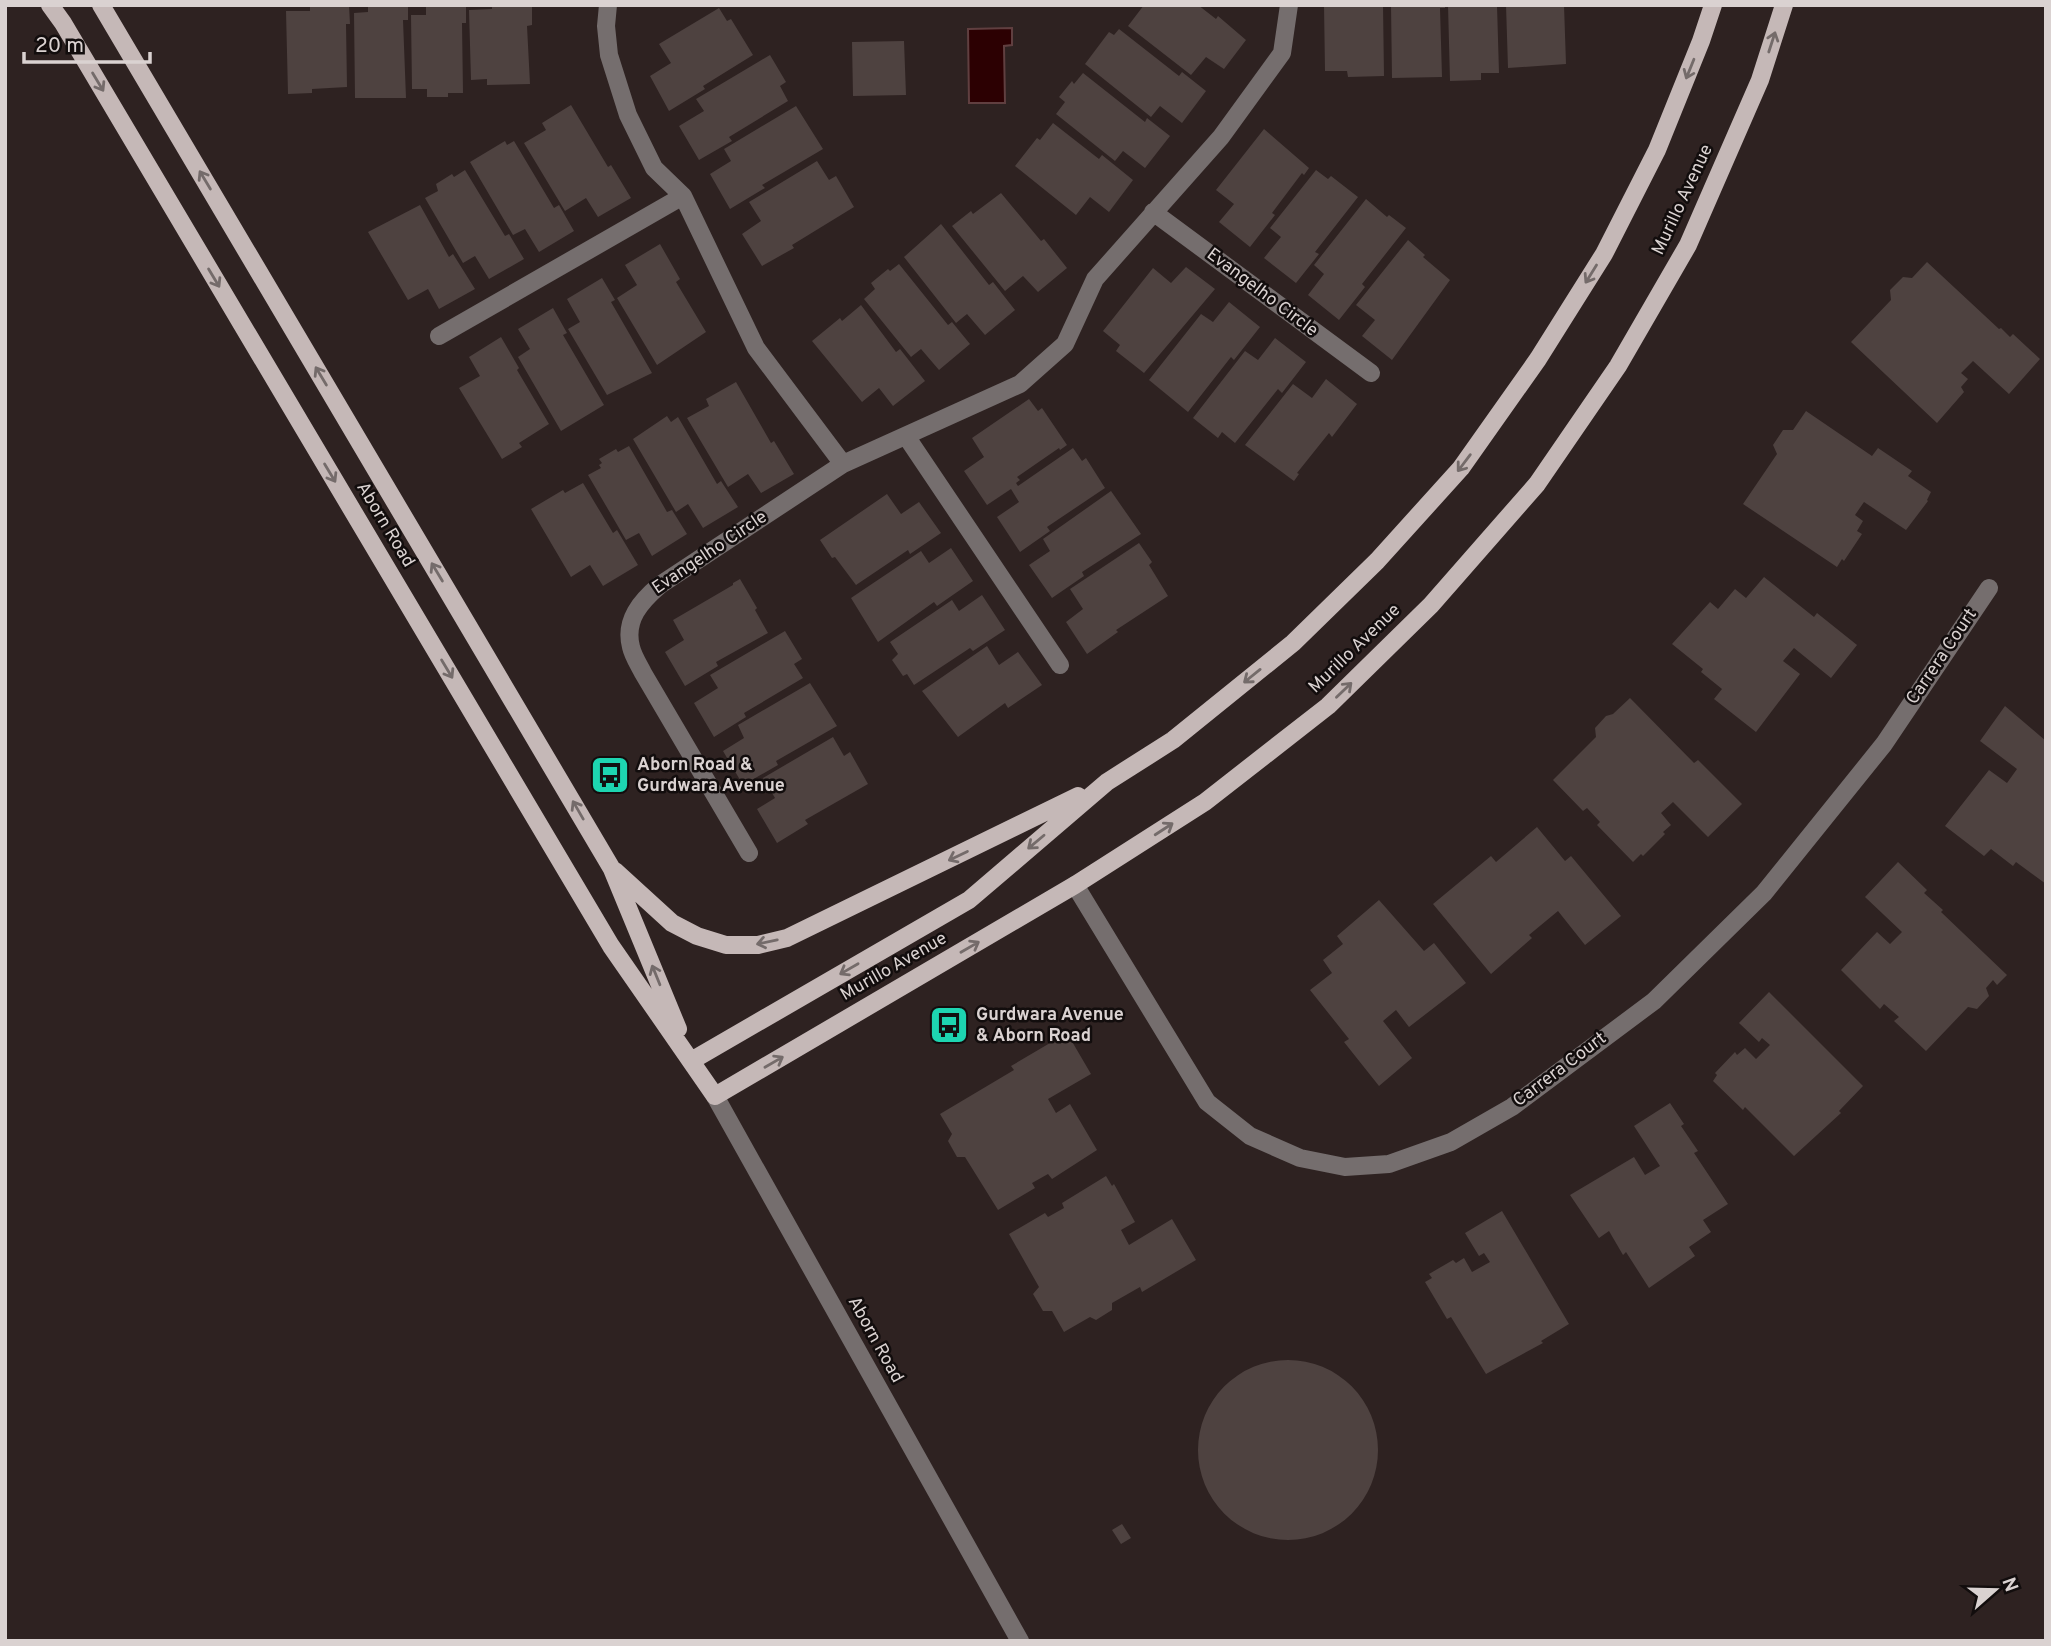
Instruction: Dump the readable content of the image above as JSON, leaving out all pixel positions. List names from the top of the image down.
{
  "streets": {
    "main road": ["Murillo Avenue", "Aborn Road"],
    "street": ["Evangelho Circle", "Carrera Court"]
  },
  "crossings": [
    ["Murillo Avenue", "Aborn Road"],
    ["Murillo Avenue", "Carrera Court"]
  ],
  "places": {
    "bus stop": ["Aborn Road & Gurdwara Avenue", "Gurdwara Avenue & Aborn Road"]
  },
  "scale_bar": "20 m",
  "north": "right"
}
